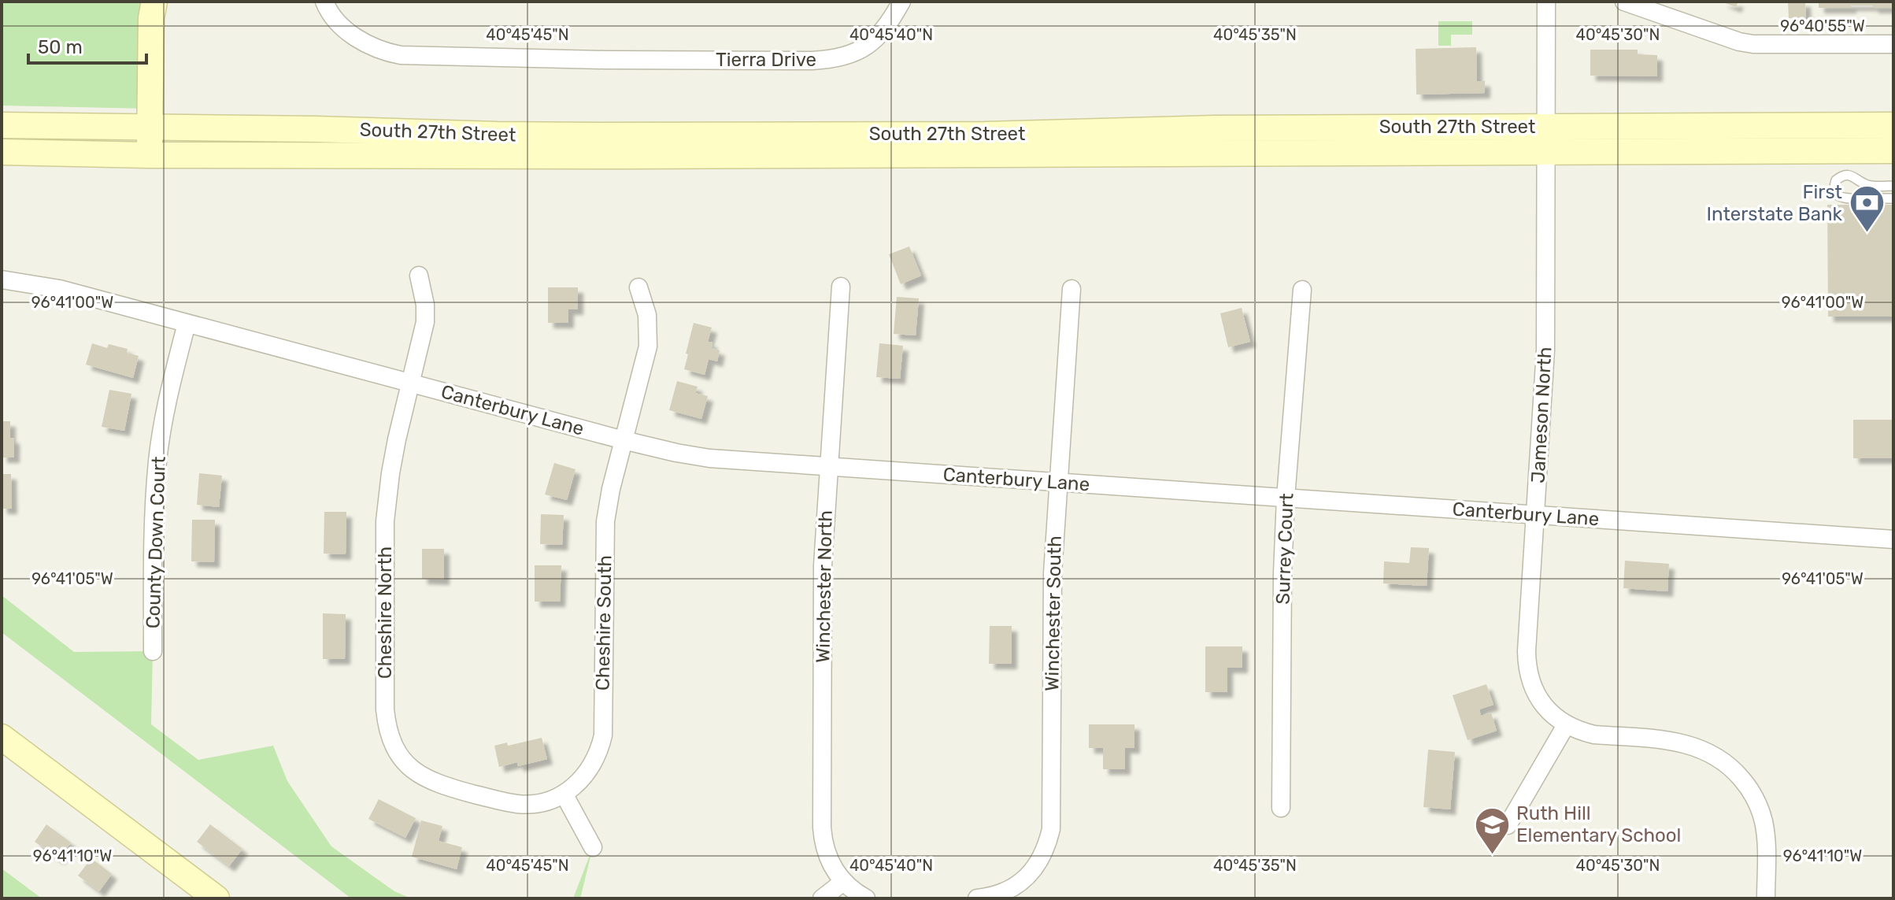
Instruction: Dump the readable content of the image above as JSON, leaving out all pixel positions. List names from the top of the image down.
{
  "streets": {
    "main road": ["South 27th Street"],
    "street": [
      "Tierra Drive",
      "Canterbury Lane",
      "Jameson North",
      "County Down Court",
      "Surrey Court",
      "Winchester North",
      "Cheshire North",
      "Winchester South",
      "Cheshire South"
    ]
  },
  "crossings": [
    ["South 27th Street", "Jameson North"],
    ["Canterbury Lane", "Jameson North"],
    ["Canterbury Lane", "County Down Court"],
    ["Canterbury Lane", "Surrey Court"],
    ["Canterbury Lane", "Winchester North"],
    ["Canterbury Lane", "Cheshire North"],
    ["Canterbury Lane", "Winchester South"],
    ["Canterbury Lane", "Cheshire South"],
    ["Cheshire North", "Cheshire South"]
  ],
  "places": {
    "bank": ["First Interstate Bank"],
    "school or university": ["Ruth Hill Elementary School"]
  },
  "scale_bar": "50 m",
  "coordinates": [
    "96°40'55\"W",
    "40°45'45\"N",
    "40°45'40\"N",
    "40°45'35\"N",
    "40°45'30\"N",
    "96°41'00\"W",
    "96°41'05\"W",
    "96°41'10\"W"
  ]
}
